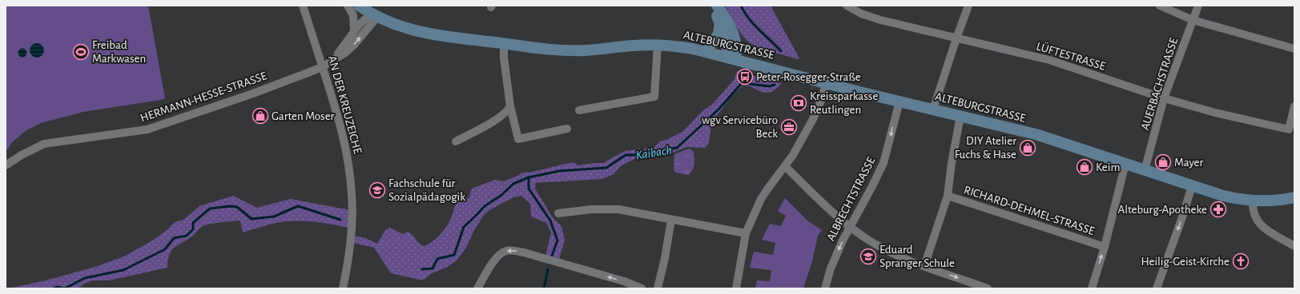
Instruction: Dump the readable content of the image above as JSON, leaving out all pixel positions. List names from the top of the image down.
{
  "streets": {
    "main road": ["ALTEBURGSTRASSE"],
    "street": [
      "LÜFTESTRASSE",
      "AUERBACHSTRASSE",
      "HERMANN-HESSE-STRASSE",
      "AN DER KREUZEICHE",
      "ALBRECHTSTRASSE",
      "RICHARD-DEHMEL-STRASSE"
    ]
  },
  "crossings": [
    ["ALTEBURGSTRASSE", "AUERBACHSTRASSE"],
    ["ALTEBURGSTRASSE", "HERMANN-HESSE-STRASSE"],
    ["ALTEBURGSTRASSE", "ALBRECHTSTRASSE"],
    ["LÜFTESTRASSE", "AUERBACHSTRASSE"],
    ["HERMANN-HESSE-STRASSE", "AN DER KREUZEICHE"]
  ],
  "water": ["Kaibach"],
  "places": {
    "sports": ["Freibad Markwasen"],
    "bus stop": ["Peter-Rosegger-Straße"],
    "bank": ["Kreissparkasse Reutlingen"],
    "shop": [
      "Garten Moser",
      "DIY Atelier Fuchs & Hase",
      "Mayer",
      "Keim"
    ],
    "office": ["wgv Servicebüro Beck"],
    "school or university": ["Fachschule für Sozialpädagogik", "Eduard Spranger Schule"],
    "pharmacy": ["Alteburg-Apotheke"],
    "church": ["Heilig-Geist-Kirche"]
  }
}
